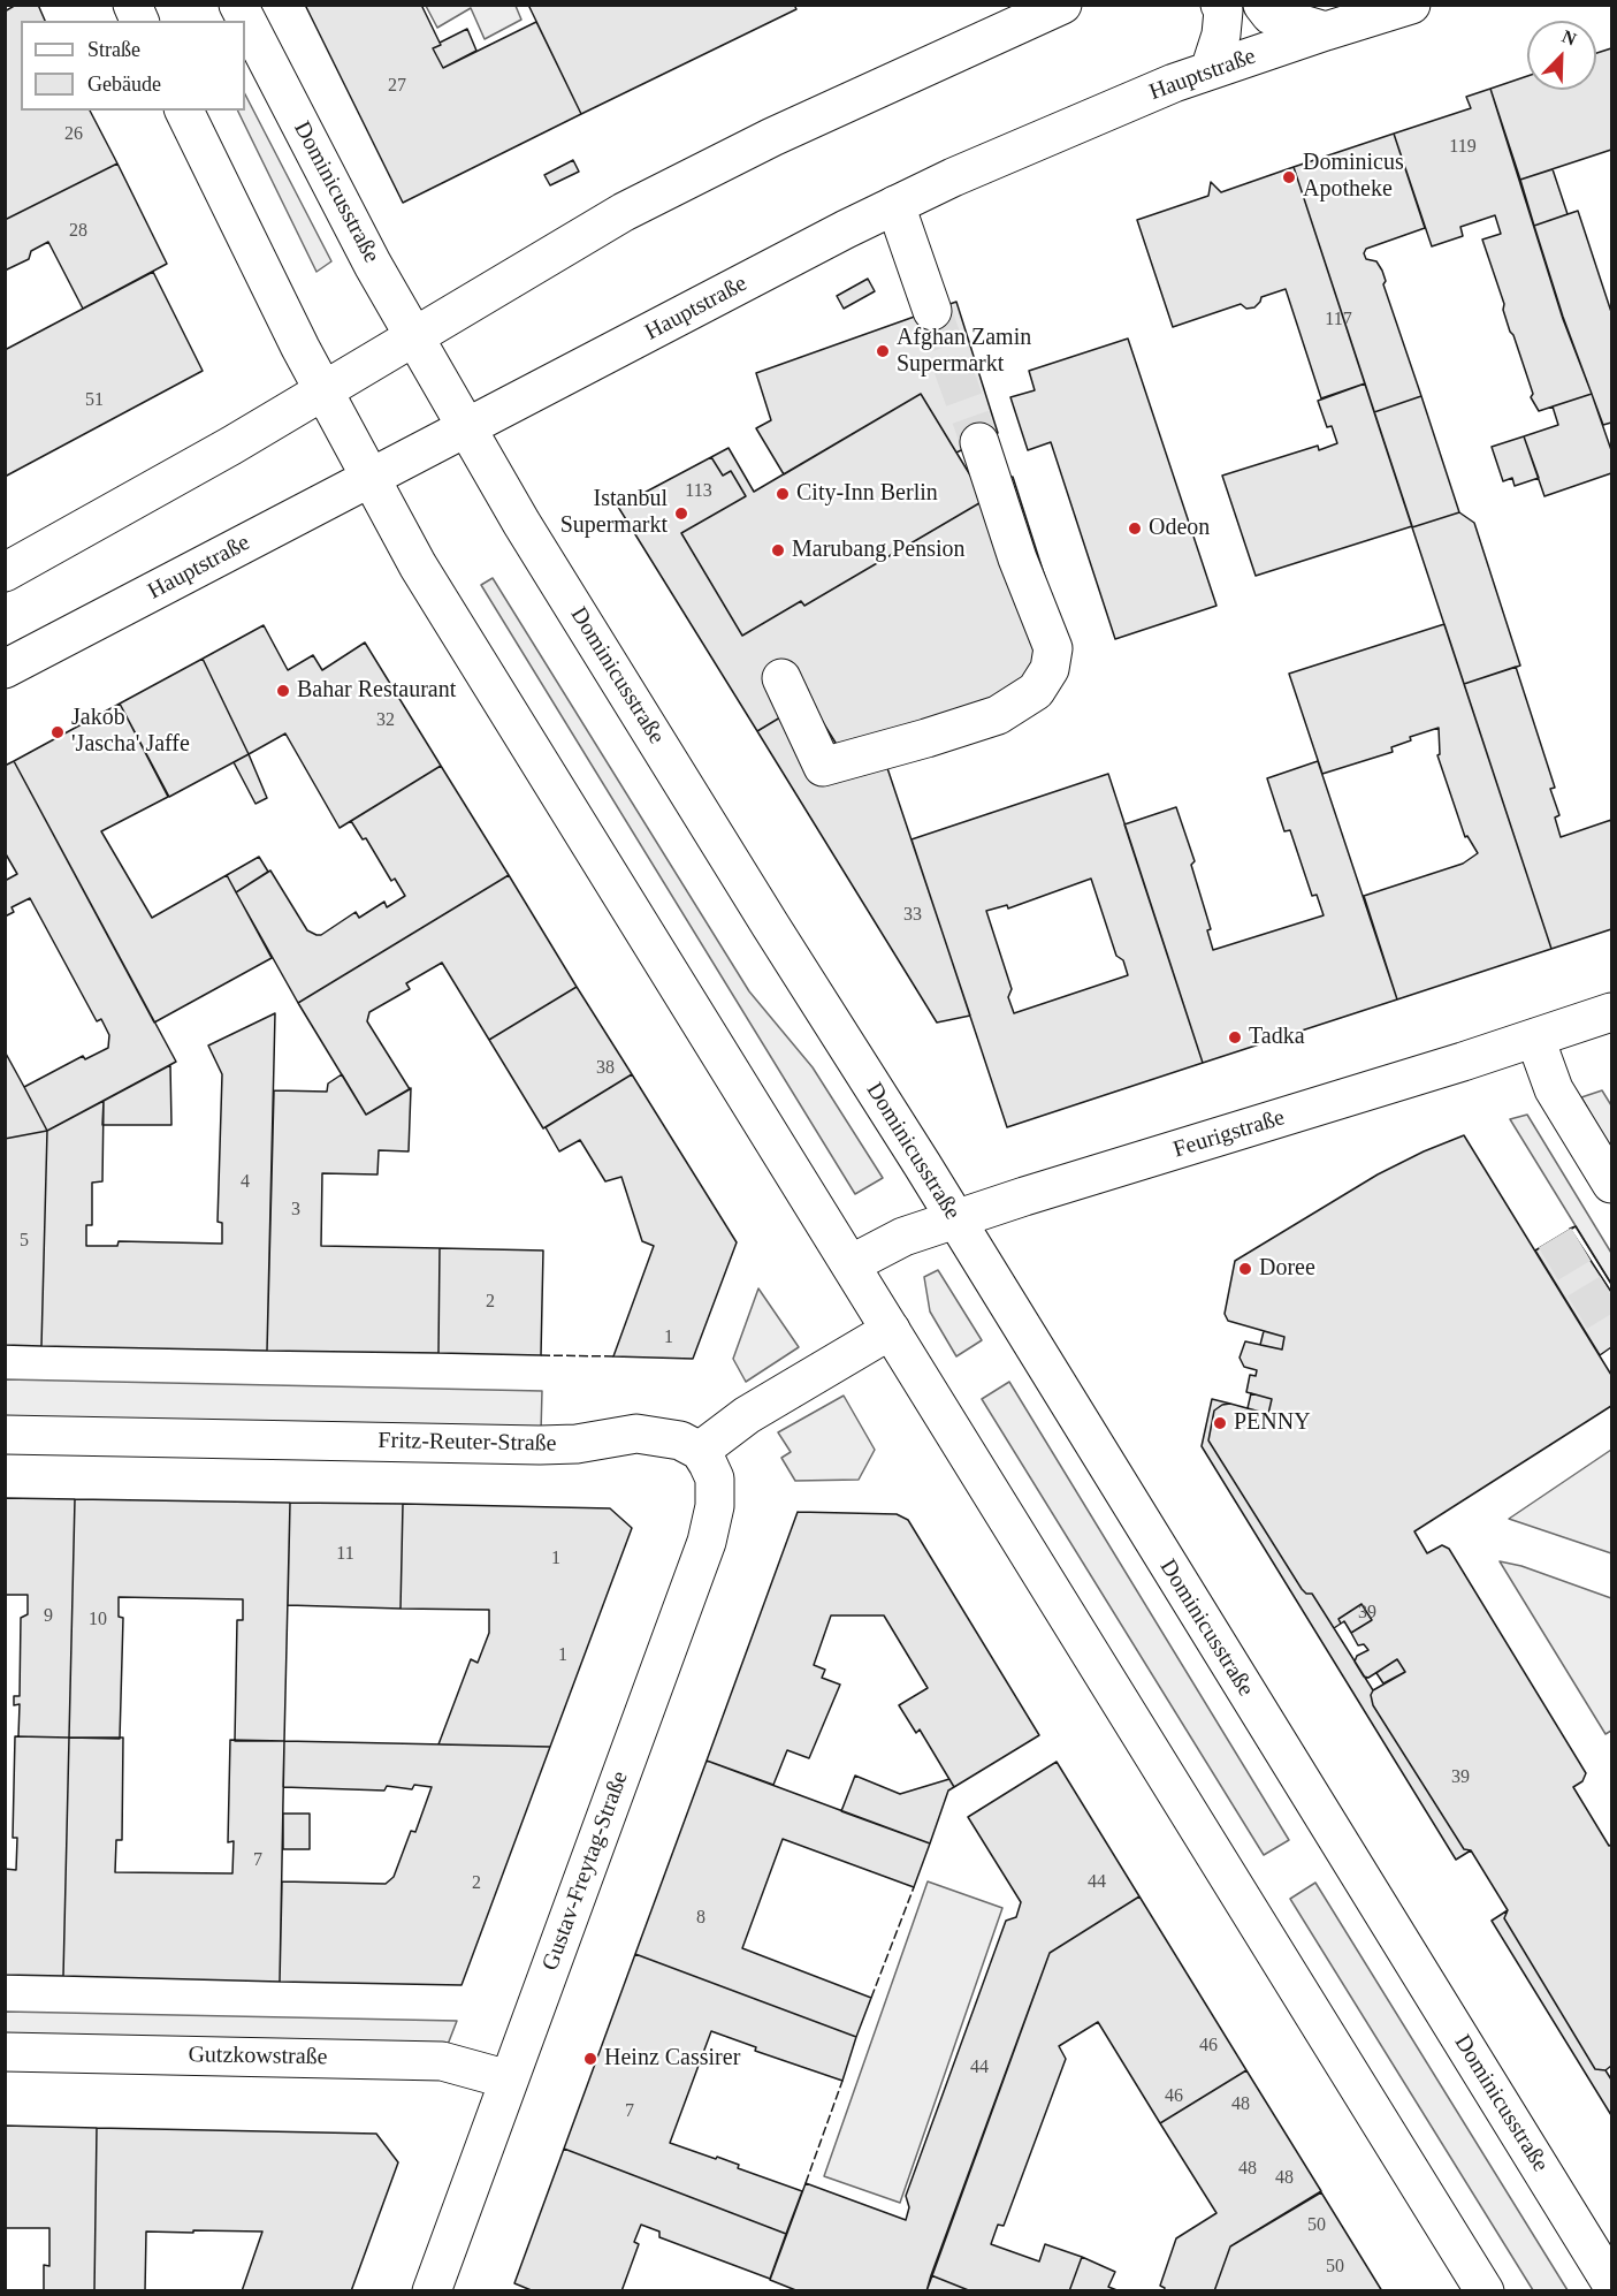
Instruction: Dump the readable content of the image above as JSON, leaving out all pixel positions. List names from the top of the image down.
{
  "streets": {
    "main road": [
      "Hauptstraße",
      "Dominicusstraße",
      "Feurigstraße",
      "Fritz-Reuter-Straße",
      "Gustav-Freytag-Straße",
      "Gutzkowstraße"
    ]
  },
  "crossings": [
    ["Hauptstraße", "Dominicusstraße"],
    ["Dominicusstraße", "Feurigstraße"],
    ["Fritz-Reuter-Straße", "Gustav-Freytag-Straße"],
    ["Gustav-Freytag-Straße", "Gutzkowstraße"]
  ],
  "places": [
    "Dominicus Apotheke",
    "Afghan Zamin Supermarkt",
    "City-Inn Berlin",
    "Istanbul Supermarkt",
    "Odeon",
    "Marubang Pension",
    "Bahar Restaurant",
    "Jakob 'Jascha' Jaffe",
    "Tadka",
    "Doree",
    "PENNY",
    "Heinz Cassirer"
  ],
  "house_numbers": [
    "27",
    "26",
    "119",
    "28",
    "117",
    "51",
    "113",
    "32",
    "33",
    "38",
    "4",
    "3",
    "5",
    "2",
    "1",
    "11",
    "1",
    "39",
    "9",
    "10",
    "1",
    "39",
    "7",
    "44",
    "2",
    "8",
    "46",
    "44",
    "46",
    "48",
    "7",
    "48",
    "48",
    "50",
    "50"
  ],
  "legend": ["Straße", "Gebäude"],
  "north": "top right"
}
